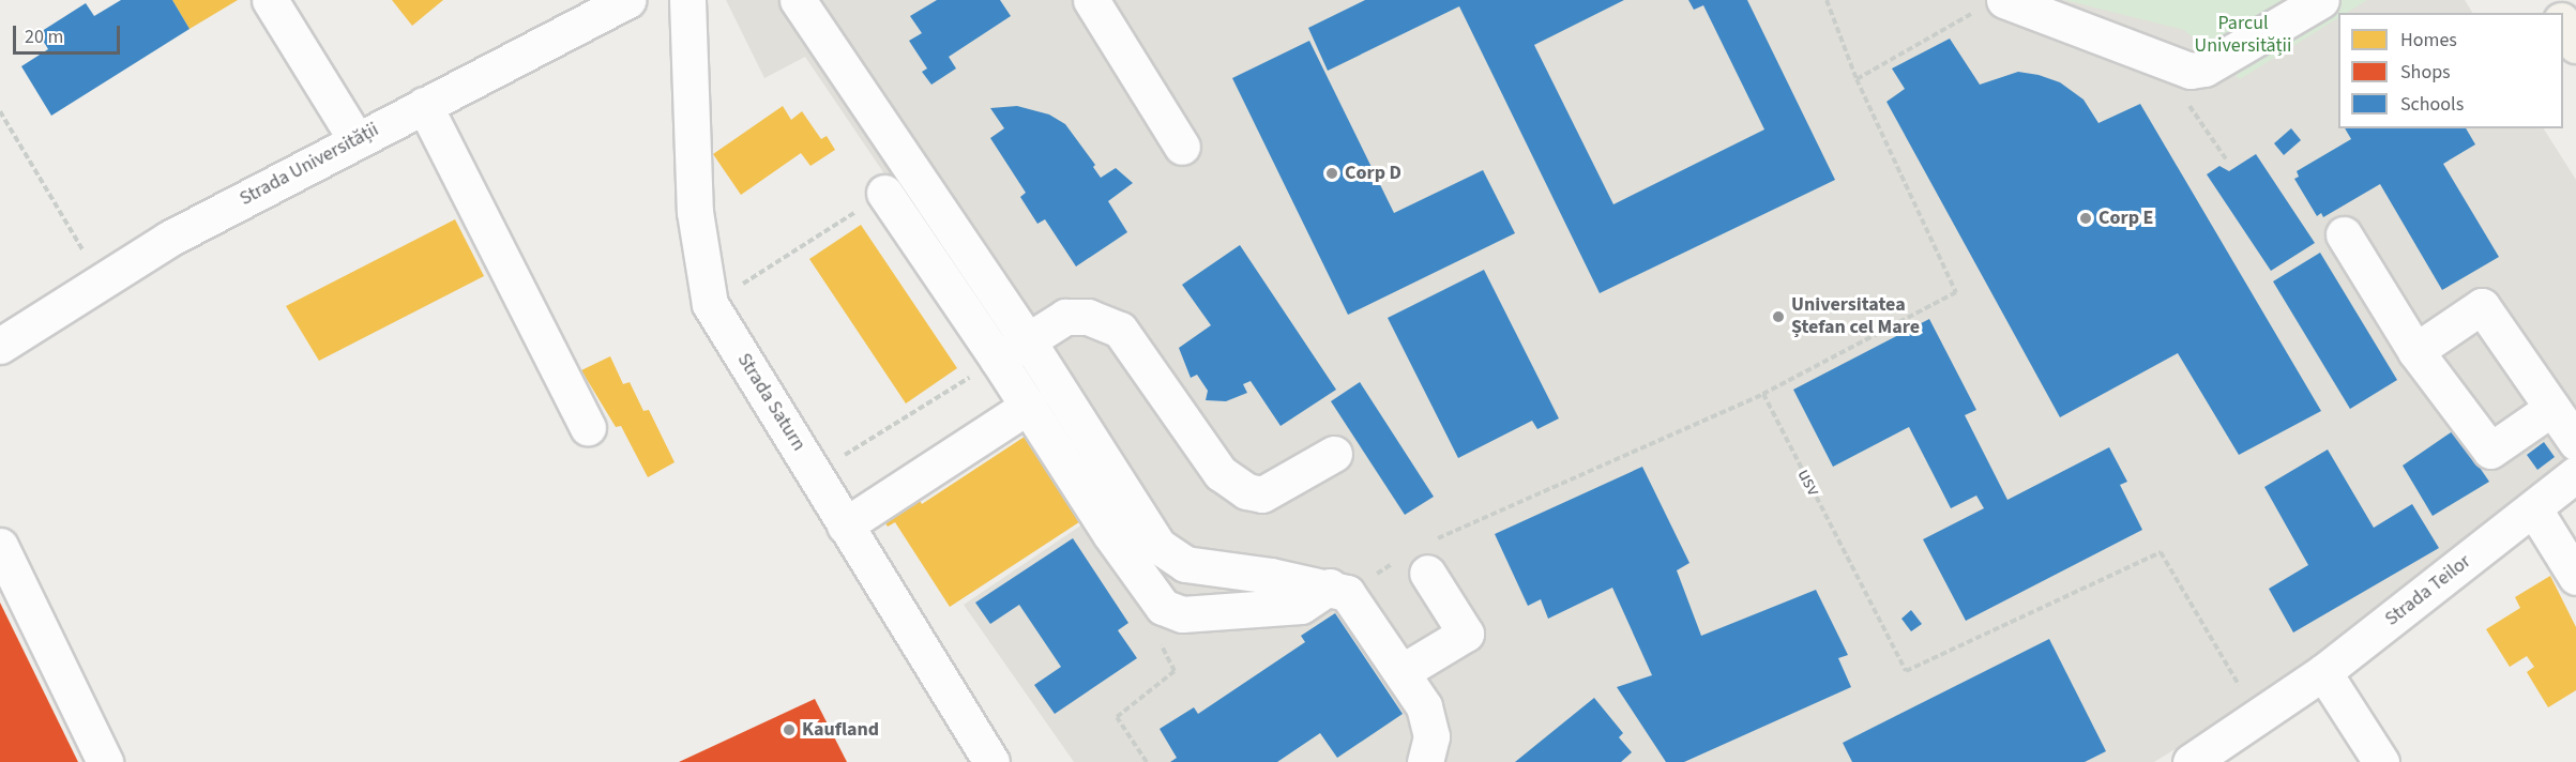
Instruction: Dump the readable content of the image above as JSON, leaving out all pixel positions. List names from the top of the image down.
{
  "streets": {
    "street": ["Strada Universității", "Strada Saturn", "Strada Teilor"],
    "path": ["usv"]
  },
  "crossings": [
    ["usv", "Strada Teilor"]
  ],
  "parks": ["Parcul Universității"],
  "places": [
    "Corp D",
    "Corp E",
    "Universitatea Ștefan cel Mare",
    "Kaufland"
  ],
  "legend": ["Homes", "Shops", "Schools"],
  "scale_bar": "20 m"
}
